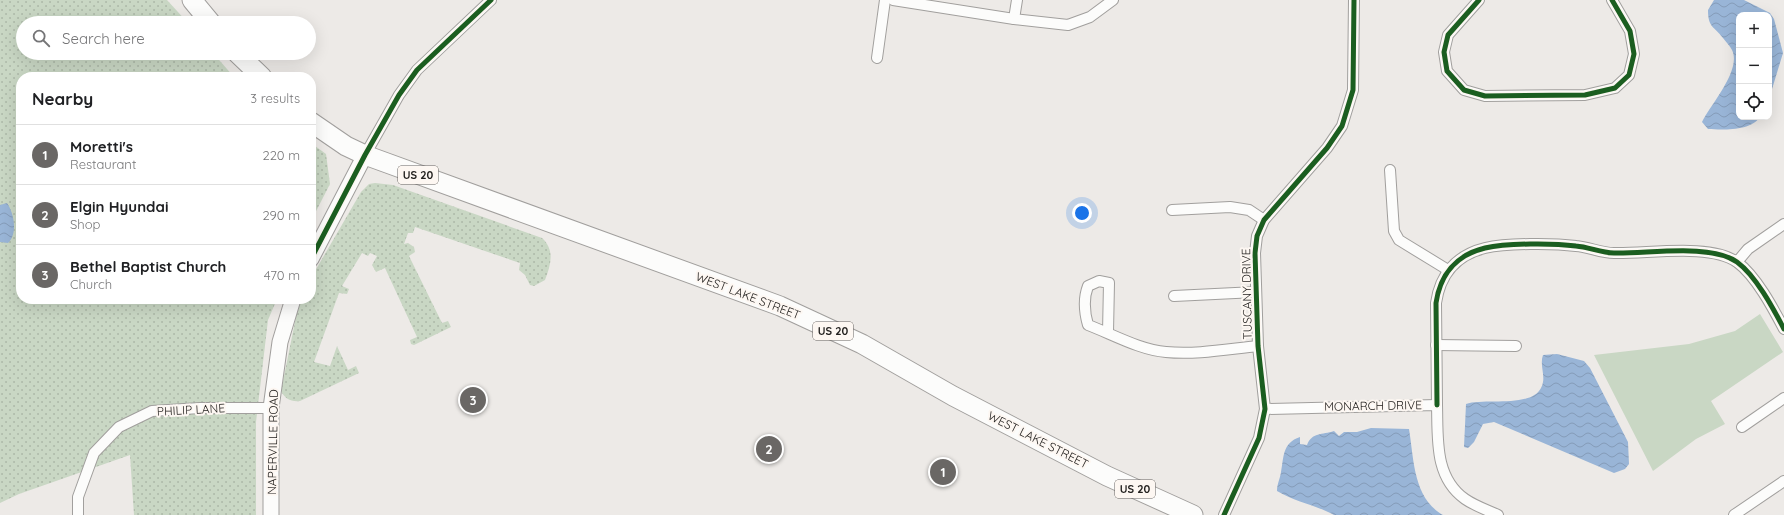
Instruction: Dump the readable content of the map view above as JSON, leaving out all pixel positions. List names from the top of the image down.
{
  "streets": {
    "highway": ["US 20", "WEST LAKE STREET"],
    "street": [
      "TUSCANY DRIVE",
      "MONARCH DRIVE",
      "PHILIP LANE",
      "NAPERVILLE ROAD"
    ]
  },
  "crossings": [
    ["TUSCANY DRIVE", "MONARCH DRIVE"],
    ["PHILIP LANE", "NAPERVILLE ROAD"]
  ],
  "page": {
    "map_buttons": ["+", "−"],
    "search": "Search here",
    "heading": ["Nearby", "3 results"],
    "list": [
      {
        "mark": "1",
        "name": "Moretti's",
        "note": "Restaurant",
        "value": "220 m"
      },
      {
        "mark": "2",
        "name": "Elgin Hyundai",
        "note": "Shop",
        "value": "290 m"
      },
      {
        "mark": "3",
        "name": "Bethel Baptist Church",
        "note": "Church",
        "value": "470 m"
      }
    ],
    "pins": ["3", "2", "1"]
  }
}
